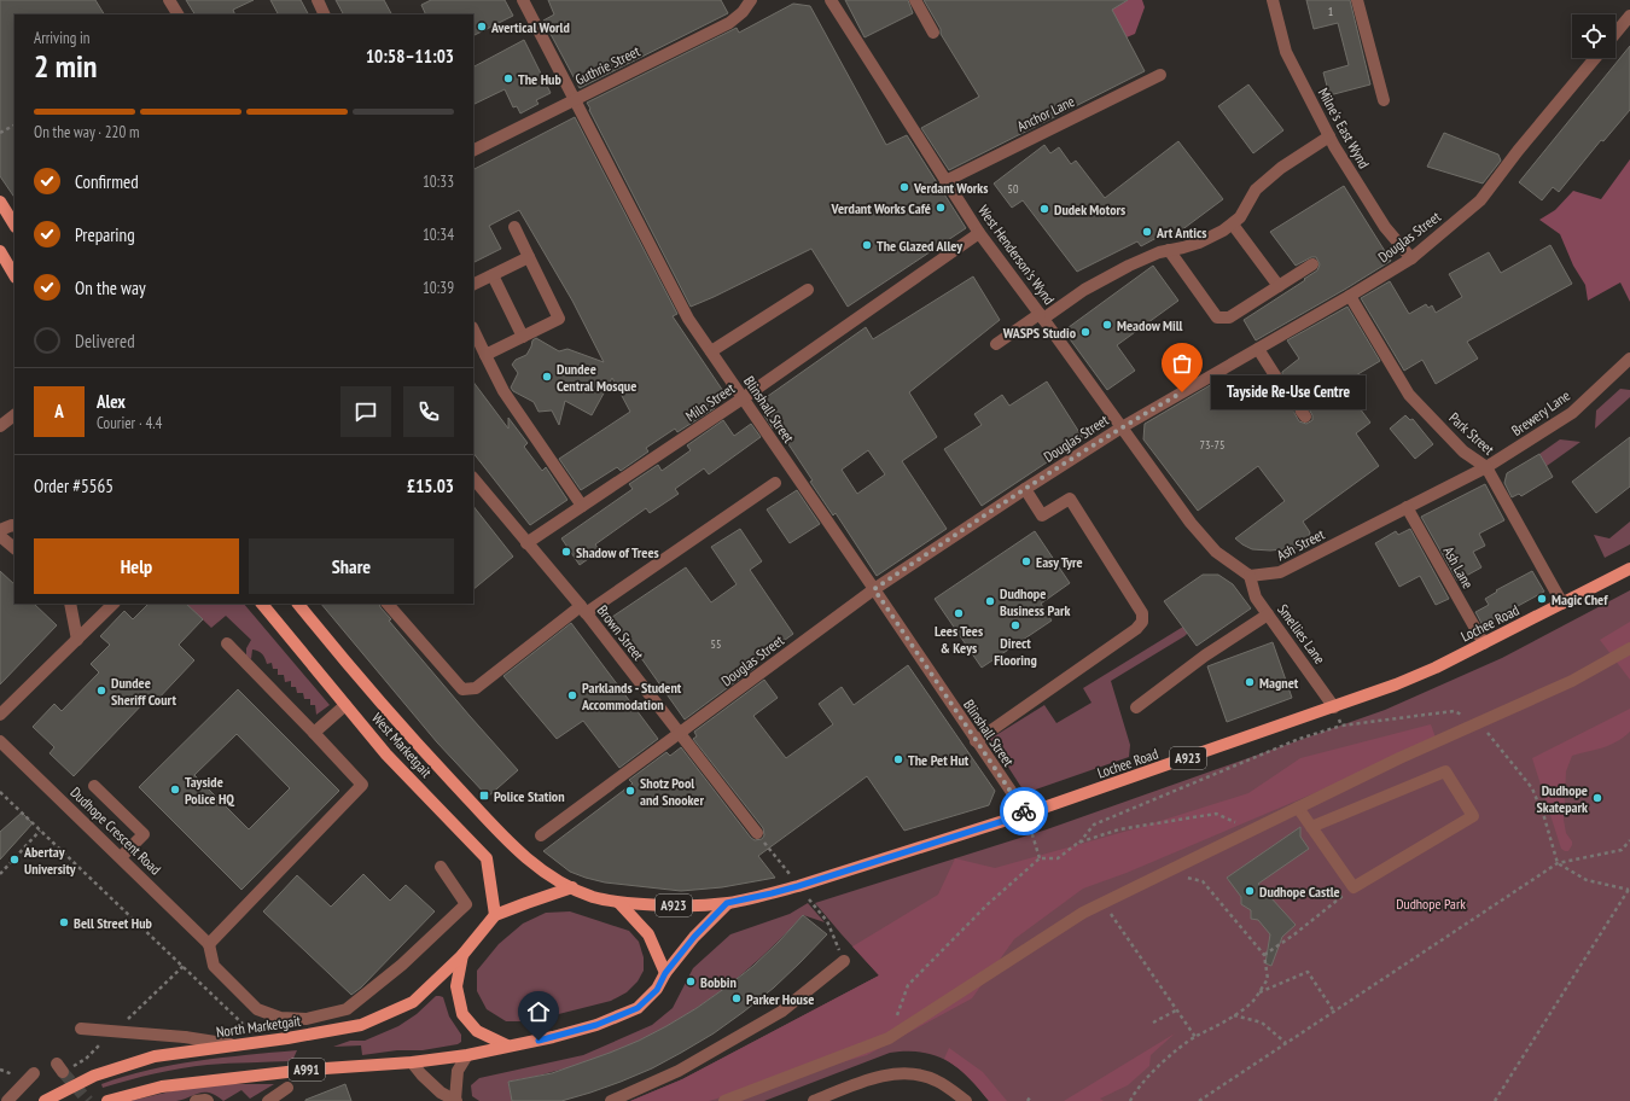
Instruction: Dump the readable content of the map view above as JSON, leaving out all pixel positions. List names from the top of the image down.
{
  "streets": {
    "main road": [
      "Lochee Road",
      "West Marketgait",
      "A923",
      "North Marketgait",
      "A991"
    ],
    "street": [
      "Guthrie Street",
      "Anchor Lane",
      "Milne's East Wynd",
      "Douglas Street",
      "West Henderson's Wynd",
      "Miln Street",
      "Blinshall Street",
      "Brewery Lane",
      "Park Street",
      "Ash Street",
      "Ash Lane",
      "Brown Street",
      "Smellies Lane",
      "Dudhope Crescent Road"
    ]
  },
  "crossings": [
    ["Guthrie Street", "Blinshall Street"],
    ["Anchor Lane", "West Henderson's Wynd"],
    ["Milne's East Wynd", "Douglas Street"],
    ["Douglas Street", "West Henderson's Wynd"],
    ["Douglas Street", "Blinshall Street"],
    ["Douglas Street", "Park Street"],
    ["Douglas Street", "Brown Street"],
    ["West Henderson's Wynd", "Miln Street"],
    ["Miln Street", "Blinshall Street"],
    ["Miln Street", "Brown Street"],
    ["Blinshall Street", "Lochee Road"],
    ["Brewery Lane", "Park Street"],
    ["Brewery Lane", "Ash Street"],
    ["Park Street", "Ash Street"],
    ["Park Street", "Lochee Road"],
    ["Ash Street", "Ash Lane"],
    ["Ash Street", "Smellies Lane"],
    ["Ash Lane", "Lochee Road"],
    ["Lochee Road", "Smellies Lane"],
    ["Lochee Road", "West Marketgait"],
    ["Lochee Road", "A923"],
    ["West Marketgait", "A991"],
    ["A923", "A991"],
    ["North Marketgait", "A991"]
  ],
  "parks": ["Dudhope Park"],
  "places": {
    "other": [
      "Avertical World",
      "The Hub",
      "Verdant Works",
      "Verdant Works Café",
      "Dudek Motors",
      "Art Antics",
      "The Glazed Alley",
      "Meadow Mill",
      "WASPS Studio",
      "Dundee Central Mosque",
      "Tayside Re-Use Centre",
      "Shadow of Trees",
      "Easy Tyre",
      "Magic Chef",
      "Dudhope Business Park",
      "Lees Tees & Keys",
      "Direct Flooring",
      "Magnet",
      "Dundee Sheriff Court",
      "Parklands - Student Accommodation",
      "The Pet Hut",
      "Tayside Police HQ",
      "Shotz Pool and Snooker",
      "Dudhope Skatepark",
      "Abertay University",
      "Dudhope Castle",
      "Bell Street Hub",
      "Bobbin",
      "Parker House"
    ],
    "transit": ["Police Station"]
  },
  "house_numbers": [
    "1",
    "50",
    "73-75",
    "55"
  ],
  "page": {
    "heading": ["2 min", "Arriving in", "10:58–11:03"],
    "panel": [
      "Alex",
      "Courier · 4.4",
      "Order #5565",
      "£15.03"
    ],
    "bar": "On the way · 220 m",
    "list": [
      ["Confirmed", "10:33"],
      ["Preparing", "10:34"],
      ["On the way", "10:39"],
      "Delivered"
    ],
    "bubble": "Tayside Re-Use Centre",
    "round": "A",
    "buttons": ["Help", "Share"]
  }
}
